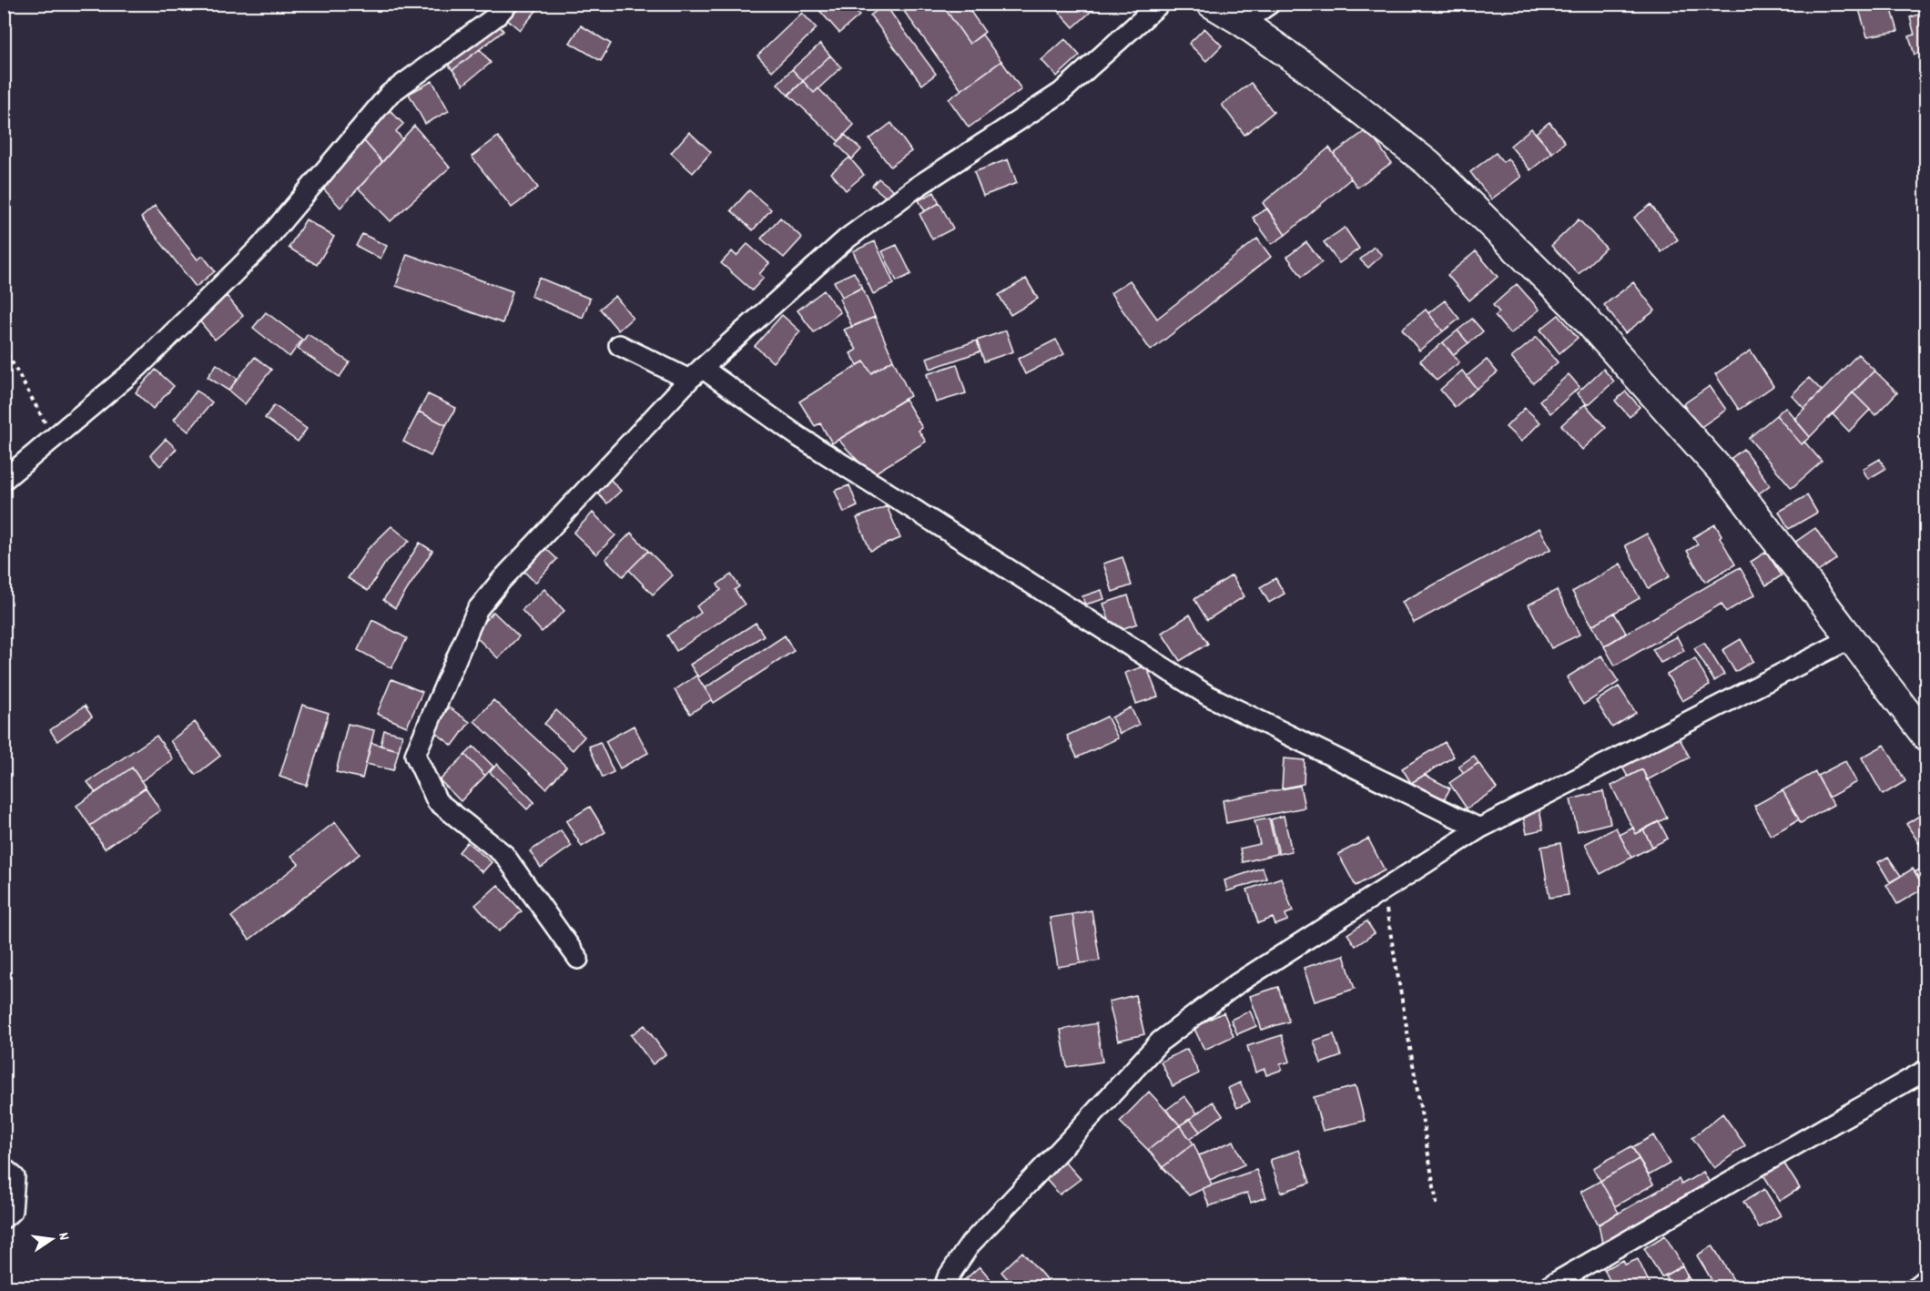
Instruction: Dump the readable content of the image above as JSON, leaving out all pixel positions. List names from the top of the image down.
{
  "north": "right"
}
